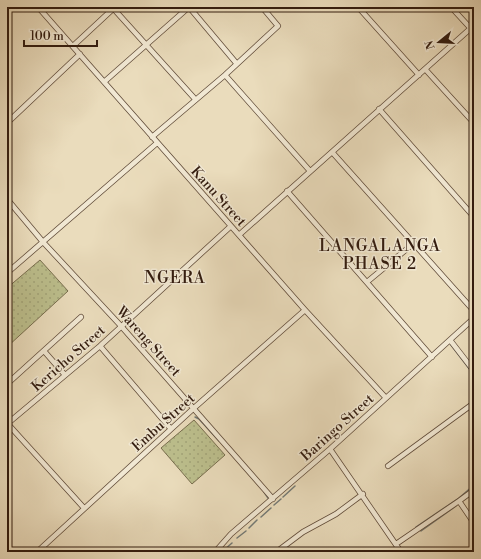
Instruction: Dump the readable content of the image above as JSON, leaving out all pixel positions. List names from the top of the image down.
{
  "streets": {
    "street": [
      "Kanu Street",
      "Wareng Street",
      "Kericho Street",
      "Embu Street",
      "Baringo Street"
    ]
  },
  "crossings": [
    ["Kanu Street", "Kericho Street"],
    ["Kanu Street", "Embu Street"],
    ["Kanu Street", "Baringo Street"],
    ["Wareng Street", "Kericho Street"],
    ["Wareng Street", "Embu Street"],
    ["Wareng Street", "Baringo Street"]
  ],
  "districts": ["LANGALANGA PHASE 2", "NGERA"],
  "scale_bar": "100 m",
  "north": "left"
}
